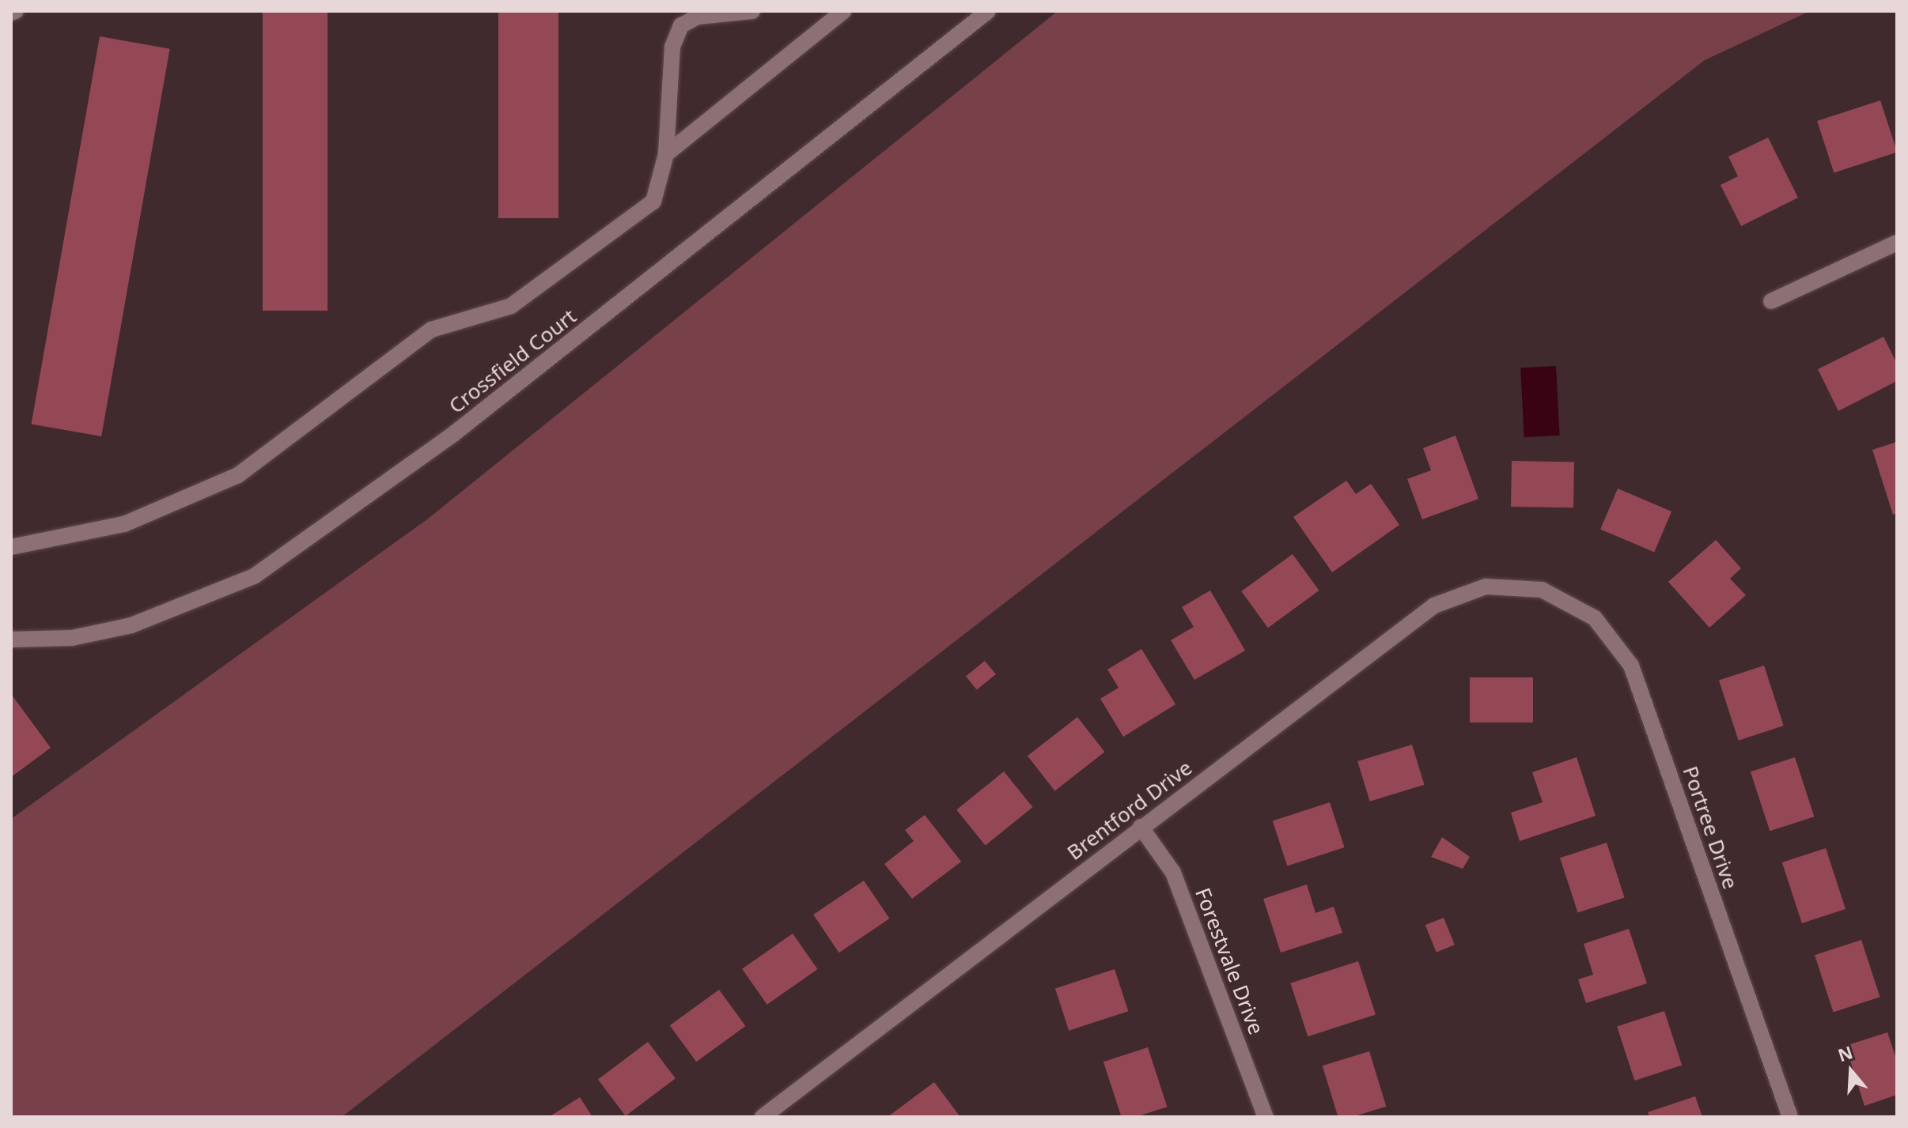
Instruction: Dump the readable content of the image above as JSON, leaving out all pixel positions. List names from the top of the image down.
{
  "streets": {
    "street": [
      "Crossfield Court",
      "Brentford Drive",
      "Portree Drive",
      "Forestvale Drive"
    ]
  },
  "crossings": [
    ["Brentford Drive", "Portree Drive"],
    ["Brentford Drive", "Forestvale Drive"]
  ],
  "north": "top"
}
